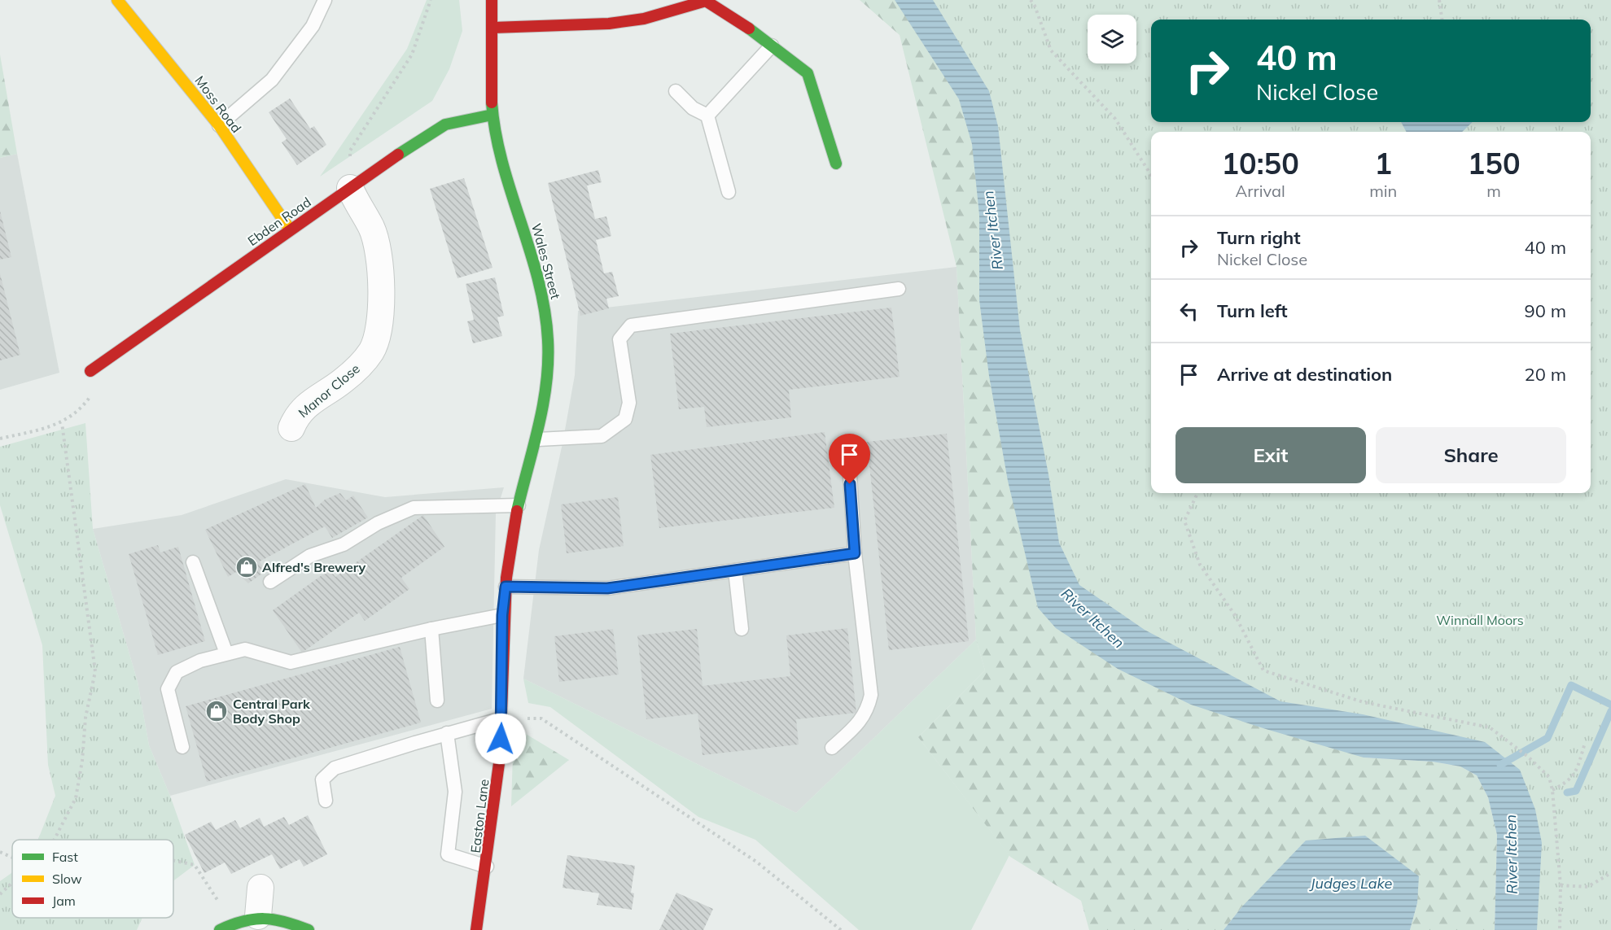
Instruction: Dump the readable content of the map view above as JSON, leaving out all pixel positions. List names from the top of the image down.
{
  "streets": {
    "street": [
      "Moss Road",
      "Ebden Road",
      "Wales Street",
      "Manor Close",
      "Easton Lane"
    ]
  },
  "crossings": [
    ["Moss Road", "Ebden Road"],
    ["Ebden Road", "Wales Street"],
    ["Ebden Road", "Manor Close"],
    ["Wales Street", "Easton Lane"]
  ],
  "water": ["River Itchen", "Judges Lake"],
  "parks": ["Winnall Moors"],
  "places": {
    "shop": ["Alfred's Brewery", "Central Park Body Shop"]
  },
  "legend": ["Fast", "Slow", "Jam"],
  "page": {
    "turn": ["40 m", "Nickel Close"],
    "eta": [
      "10:50",
      "Arrival",
      "1",
      "min",
      "150",
      "m"
    ],
    "list": [
      {
        "name": "Turn right",
        "note": "Nickel Close",
        "value": "40 m"
      },
      {
        "name": "Turn left",
        "value": "90 m"
      },
      {
        "name": "Arrive at destination",
        "value": "20 m"
      }
    ],
    "buttons": ["Exit", "Share"]
  }
}
